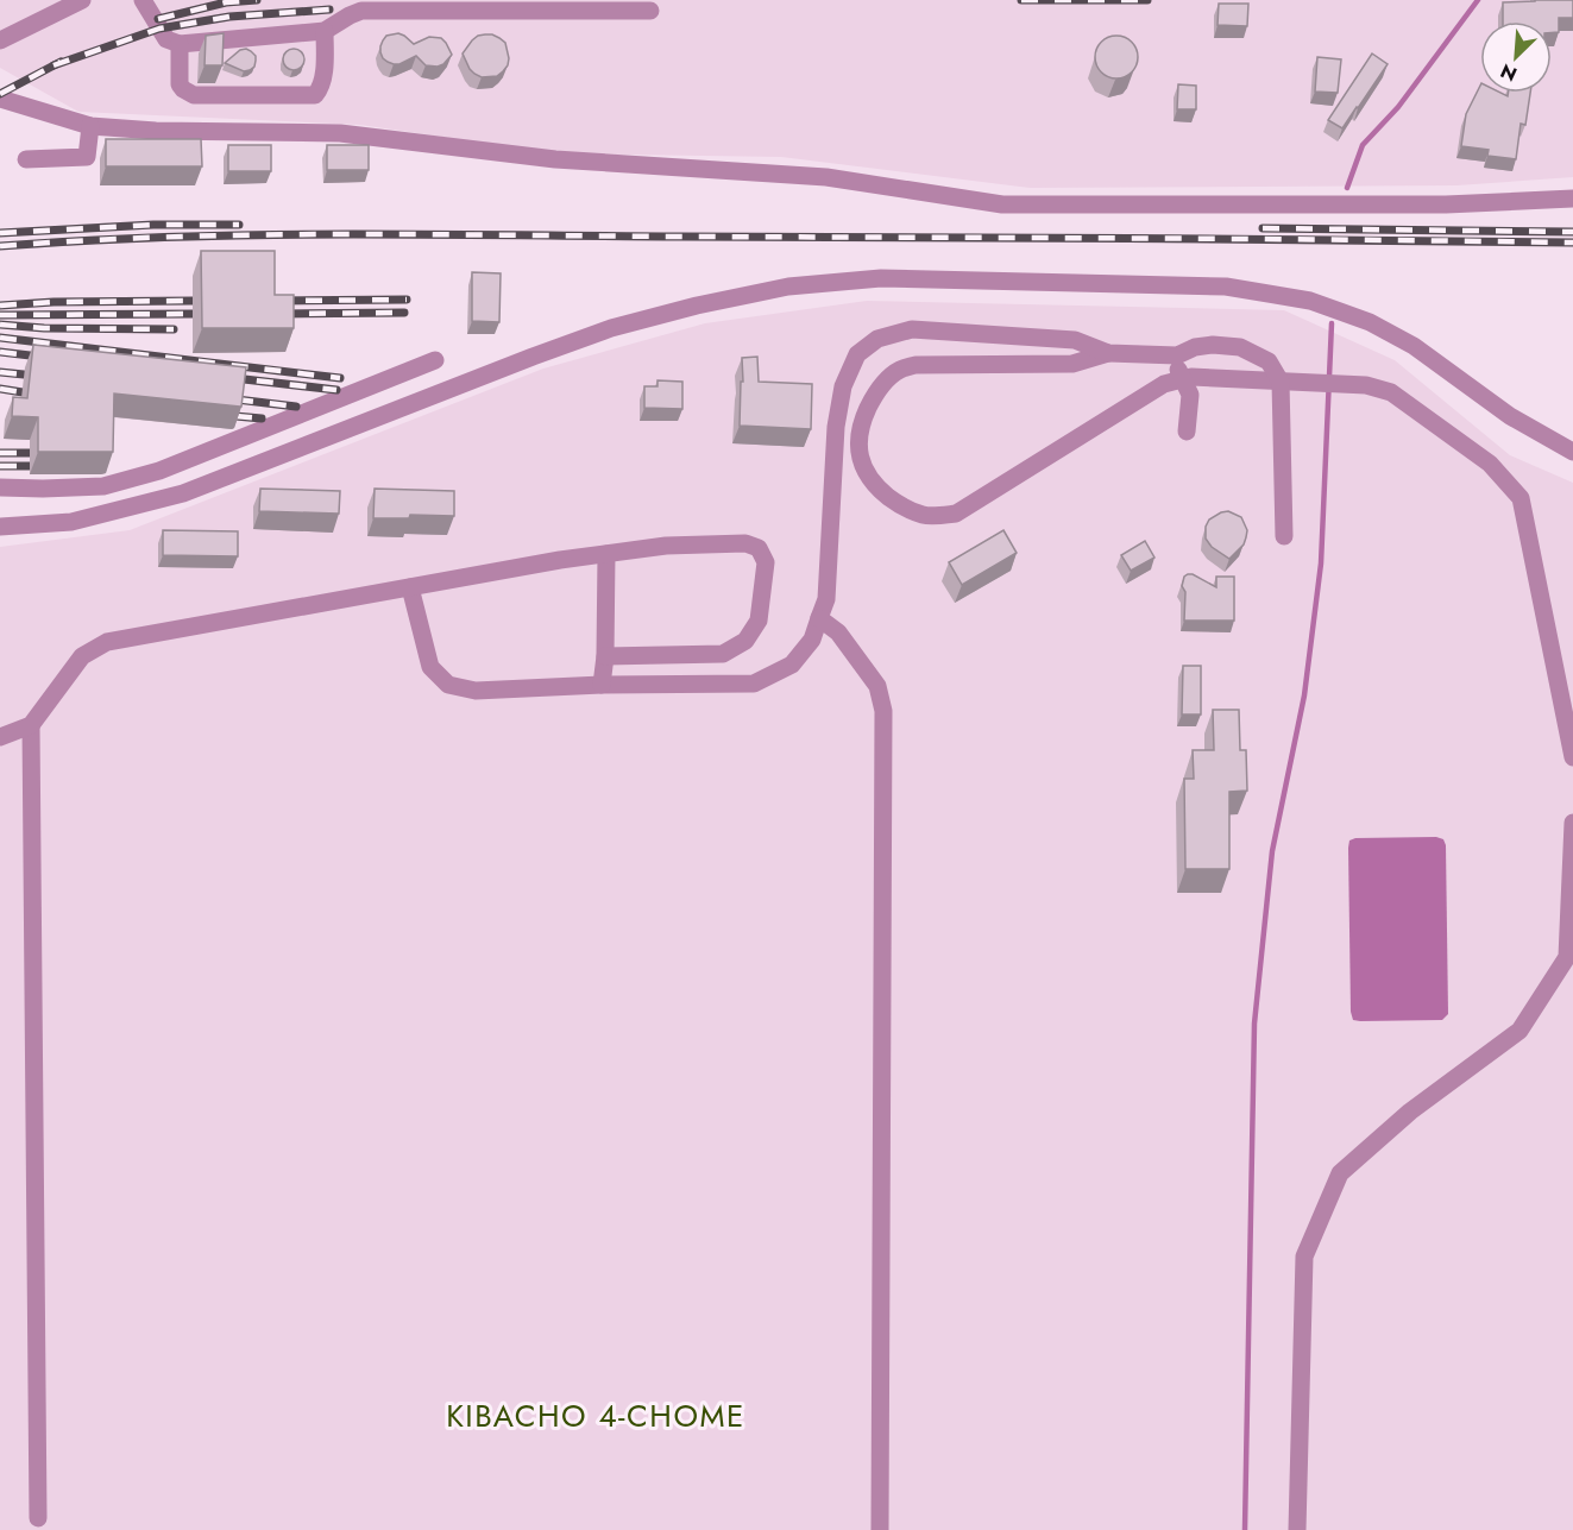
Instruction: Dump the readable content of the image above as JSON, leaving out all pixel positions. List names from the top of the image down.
{
  "districts": ["KIBACHO 4-CHOME"],
  "north": "bottom left"
}
